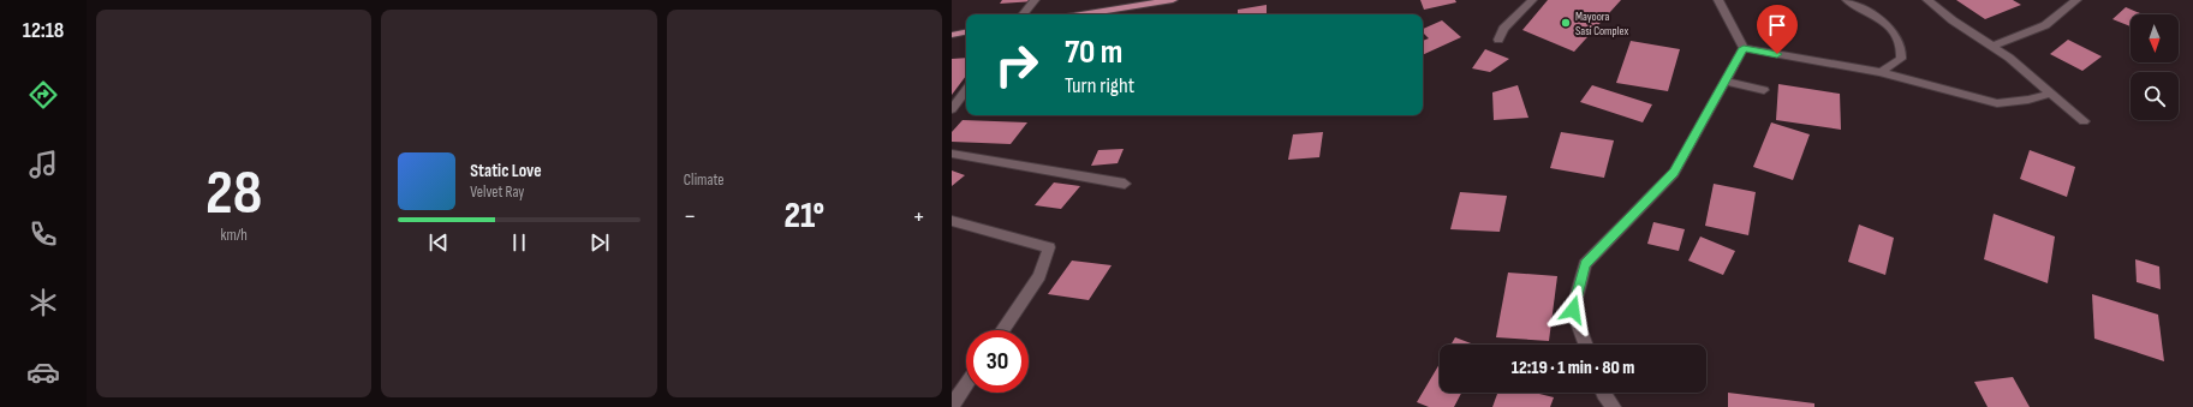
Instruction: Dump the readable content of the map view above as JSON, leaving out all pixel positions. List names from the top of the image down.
{
  "places": ["Mayoora Sasi Complex"],
  "north": "bottom",
  "page": {
    "tabs": "12:18",
    "tile": [
      ["28", "km/h"],
      "Climate"
    ],
    "turn": ["70 m", "Turn right"],
    "song": ["Static Love", "Velvet Ray"],
    "heat": ["−", "21°", "+"],
    "limit": "30",
    "trip": "12:19 · 1 min · 80 m"
  }
}
